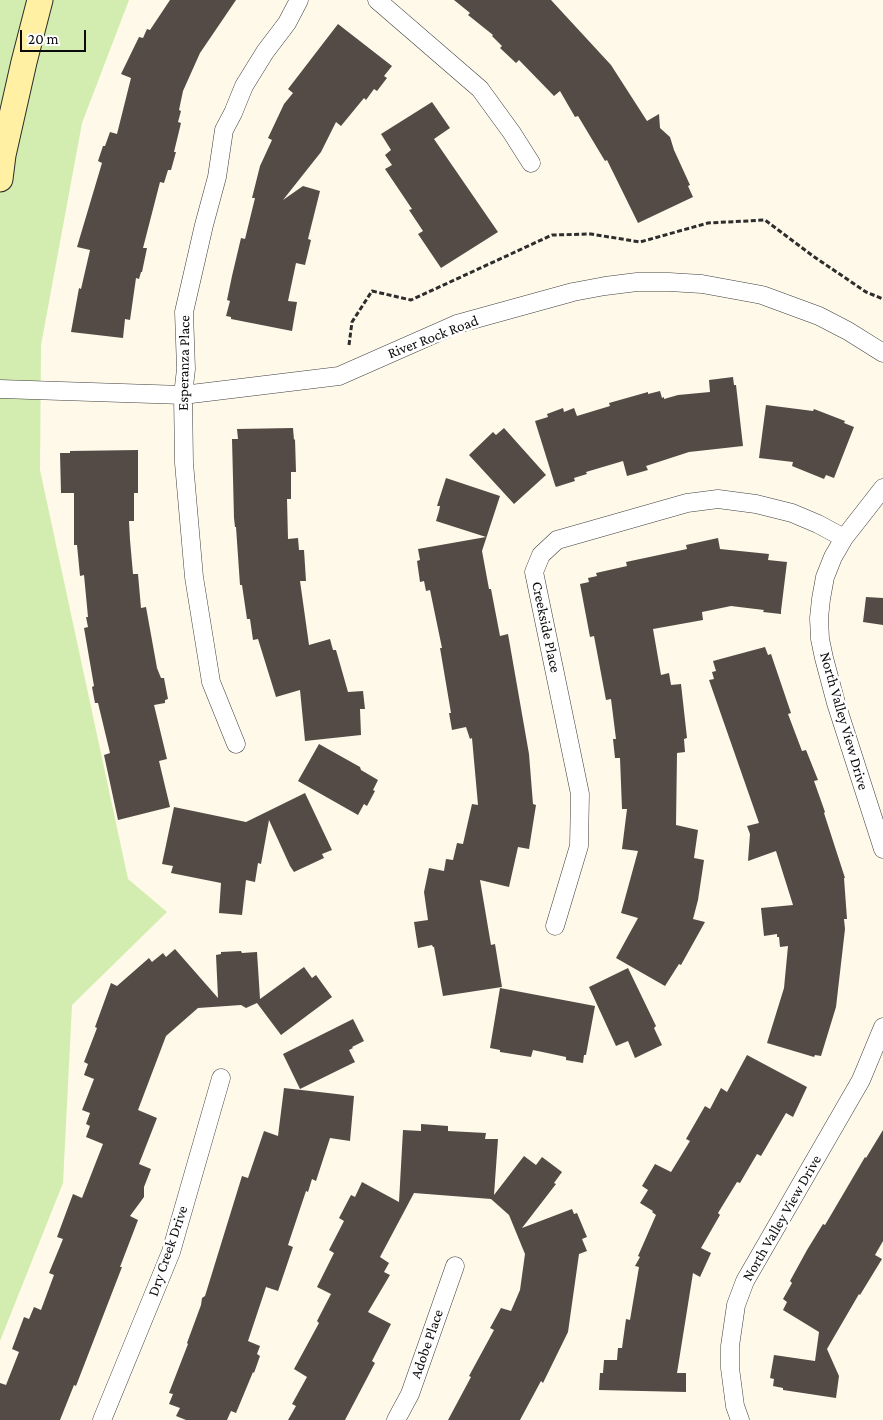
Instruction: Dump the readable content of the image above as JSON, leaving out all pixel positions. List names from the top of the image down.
{
  "streets": {
    "street": [
      "River Rock Road",
      "Esperanza Place",
      "Creekside Place",
      "North Valley View Drive",
      "Dry Creek Drive",
      "Adobe Place"
    ]
  },
  "crossings": [
    ["River Rock Road", "Esperanza Place"],
    ["Creekside Place", "North Valley View Drive"]
  ],
  "scale_bar": "20 m"
}
